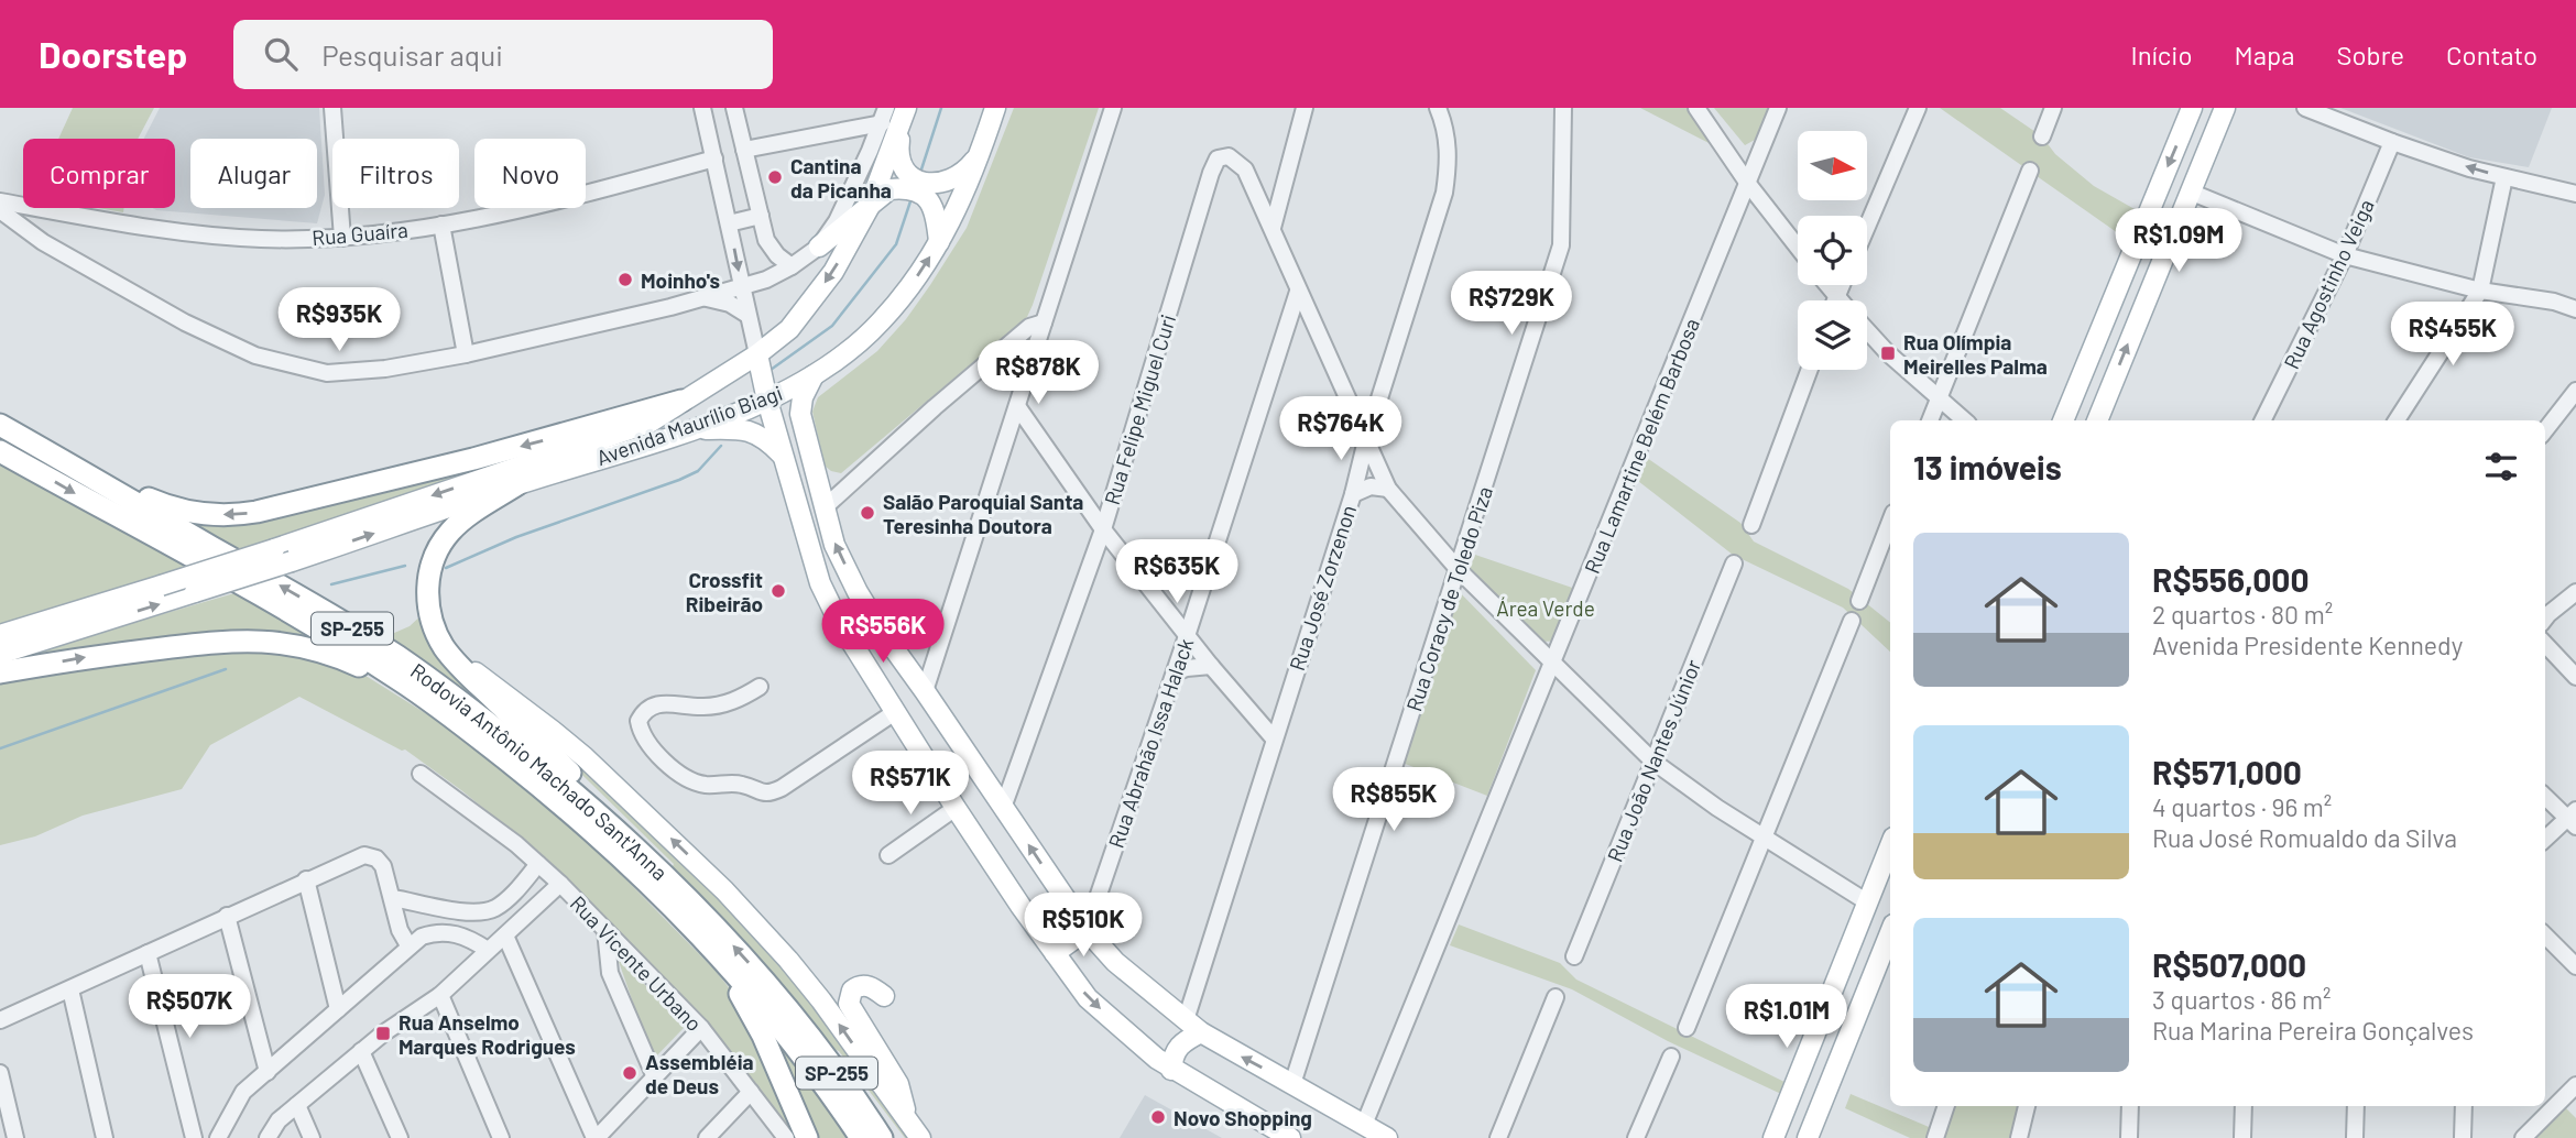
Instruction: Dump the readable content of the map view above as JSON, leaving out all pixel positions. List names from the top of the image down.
{
  "streets": {
    "highway": ["SP-255", "Rodovia Antônio Machado Sant'Anna"],
    "main road": ["Avenida Maurílio Biagi"],
    "street": [
      "Rua Guaíra",
      "Rua Agostinho Veiga",
      "Rua Felipe Miguel Curi",
      "Rua Lamartine Belém Barbosa",
      "Rua José Zorzenon",
      "Rua Coracy de Toledo Piza",
      "Rua Abrahão Issa Halack",
      "Rua João Nantes Júnior",
      "Rua Vicente Urbano"
    ]
  },
  "parks": ["Área Verde"],
  "places": {
    "other": [
      "Cantina da Picanha",
      "Moinho's",
      "Salão Paroquial Santa Teresinha Doutora",
      "Crossfit Ribeirão",
      "Assembléia de Deus",
      "Novo Shopping"
    ],
    "transit": ["Rua Olímpia Meirelles Palma", "Rua Anselmo Marques Rodrigues"]
  },
  "north": "right",
  "page": {
    "header": "Doorstep",
    "search": "Pesquisar aqui",
    "nav": [
      "Início",
      "Mapa",
      "Sobre",
      "Contato"
    ],
    "chip": [
      "Comprar",
      "Alugar",
      "Filtros",
      "Novo"
    ],
    "price": [
      "R$1.09M",
      "R$729K",
      "R$935K",
      "R$455K",
      "R$878K",
      "R$764K",
      "R$635K",
      "R$556K",
      "R$571K",
      "R$855K",
      "R$510K",
      "R$507K",
      "R$1.01M"
    ],
    "heading": "13 imóveis",
    "list": [
      {
        "name": "R$556,000",
        "note": "2 quartos · 80 m² · Avenida Presidente Kennedy"
      },
      {
        "name": "R$571,000",
        "note": "4 quartos · 96 m² · Rua José Romualdo da Silva"
      },
      {
        "name": "R$507,000",
        "note": "3 quartos · 86 m² · Rua Marina Pereira Gonçalves"
      }
    ]
  }
}
